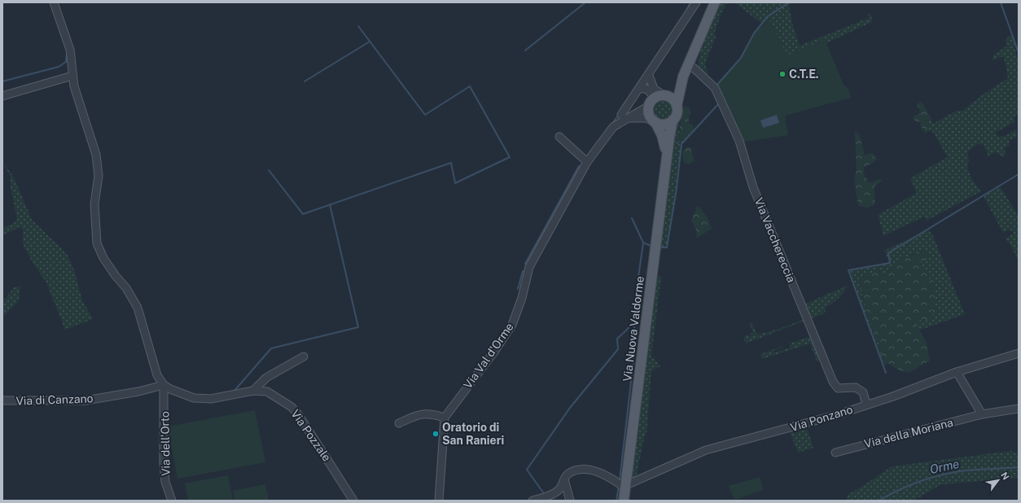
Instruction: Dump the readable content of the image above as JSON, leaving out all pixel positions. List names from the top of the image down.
{
  "streets": {
    "main road": ["Via Nuova Valdorme"],
    "street": [
      "Via Vacchereccia",
      "Via Val d'Orme",
      "Via di Canzano",
      "Via Ponzano",
      "Via della Moriana",
      "Via Pozzale",
      "Via dell'Orto"
    ]
  },
  "crossings": [
    ["Via Vacchereccia", "Via Nuova Valdorme"],
    ["Via Vacchereccia", "Via Ponzano"],
    ["Via Nuova Valdorme", "Via Val d'Orme"],
    ["Via Nuova Valdorme", "Via Ponzano"],
    ["Via di Canzano", "Via Pozzale"],
    ["Via di Canzano", "Via dell'Orto"],
    ["Via Pozzale", "Via dell'Orto"]
  ],
  "water": ["Orme"],
  "places": ["C.T.E.", "Oratorio di San Ranieri"],
  "north": "top right"
}
